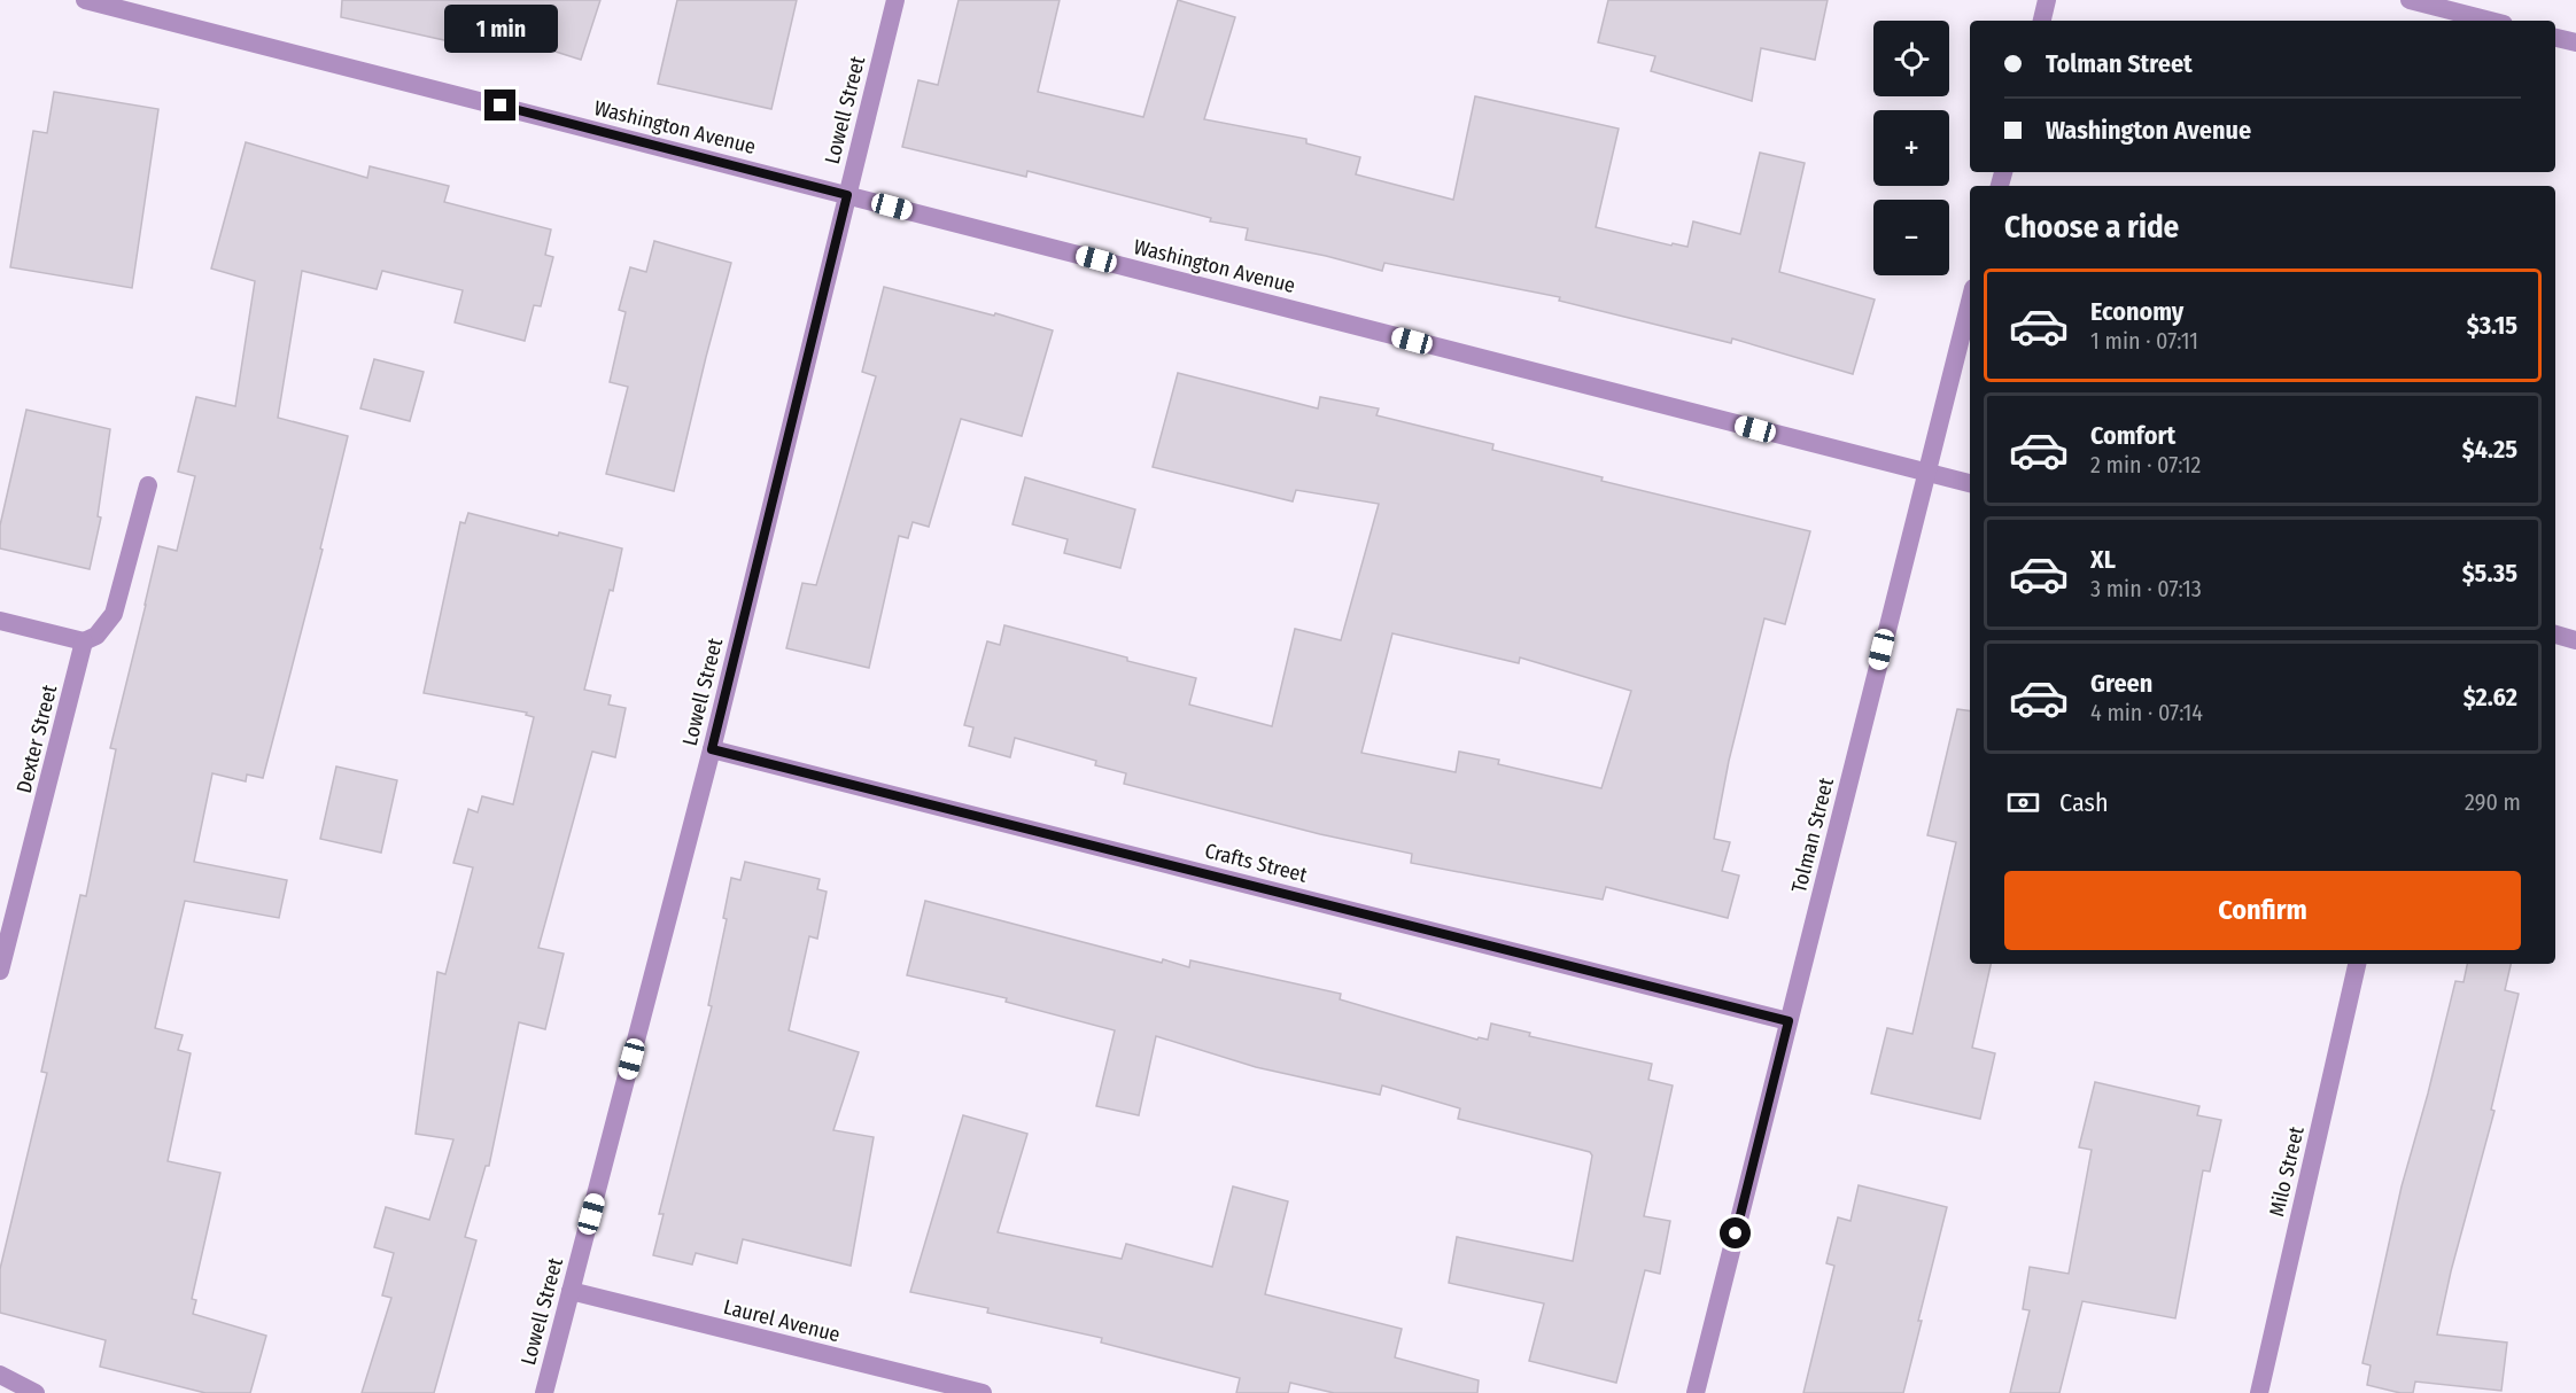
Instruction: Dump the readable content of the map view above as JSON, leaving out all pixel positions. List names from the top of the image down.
{
  "streets": {
    "street": [
      "Lowell Street",
      "Washington Avenue",
      "Dexter Street",
      "Tolman Street",
      "Crafts Street",
      "Milo Street",
      "Laurel Avenue"
    ]
  },
  "crossings": [
    ["Lowell Street", "Washington Avenue"],
    ["Lowell Street", "Crafts Street"],
    ["Lowell Street", "Laurel Avenue"],
    ["Washington Avenue", "Tolman Street"],
    ["Tolman Street", "Crafts Street"]
  ],
  "page": {
    "bubble": "1 min",
    "map_buttons": ["+", "−"],
    "banner": ["Tolman Street", "Washington Avenue"],
    "heading": "Choose a ride",
    "list": [
      {
        "name": "Economy",
        "note": "1 min · 07:11",
        "value": "$3.15"
      },
      {
        "name": "Comfort",
        "note": "2 min · 07:12",
        "value": "$4.25"
      },
      {
        "name": "XL",
        "note": "3 min · 07:13",
        "value": "$5.35"
      },
      {
        "name": "Green",
        "note": "4 min · 07:14",
        "value": "$2.62"
      }
    ],
    "pay": ["Cash", "290 m"],
    "buttons": "Confirm"
  }
}
